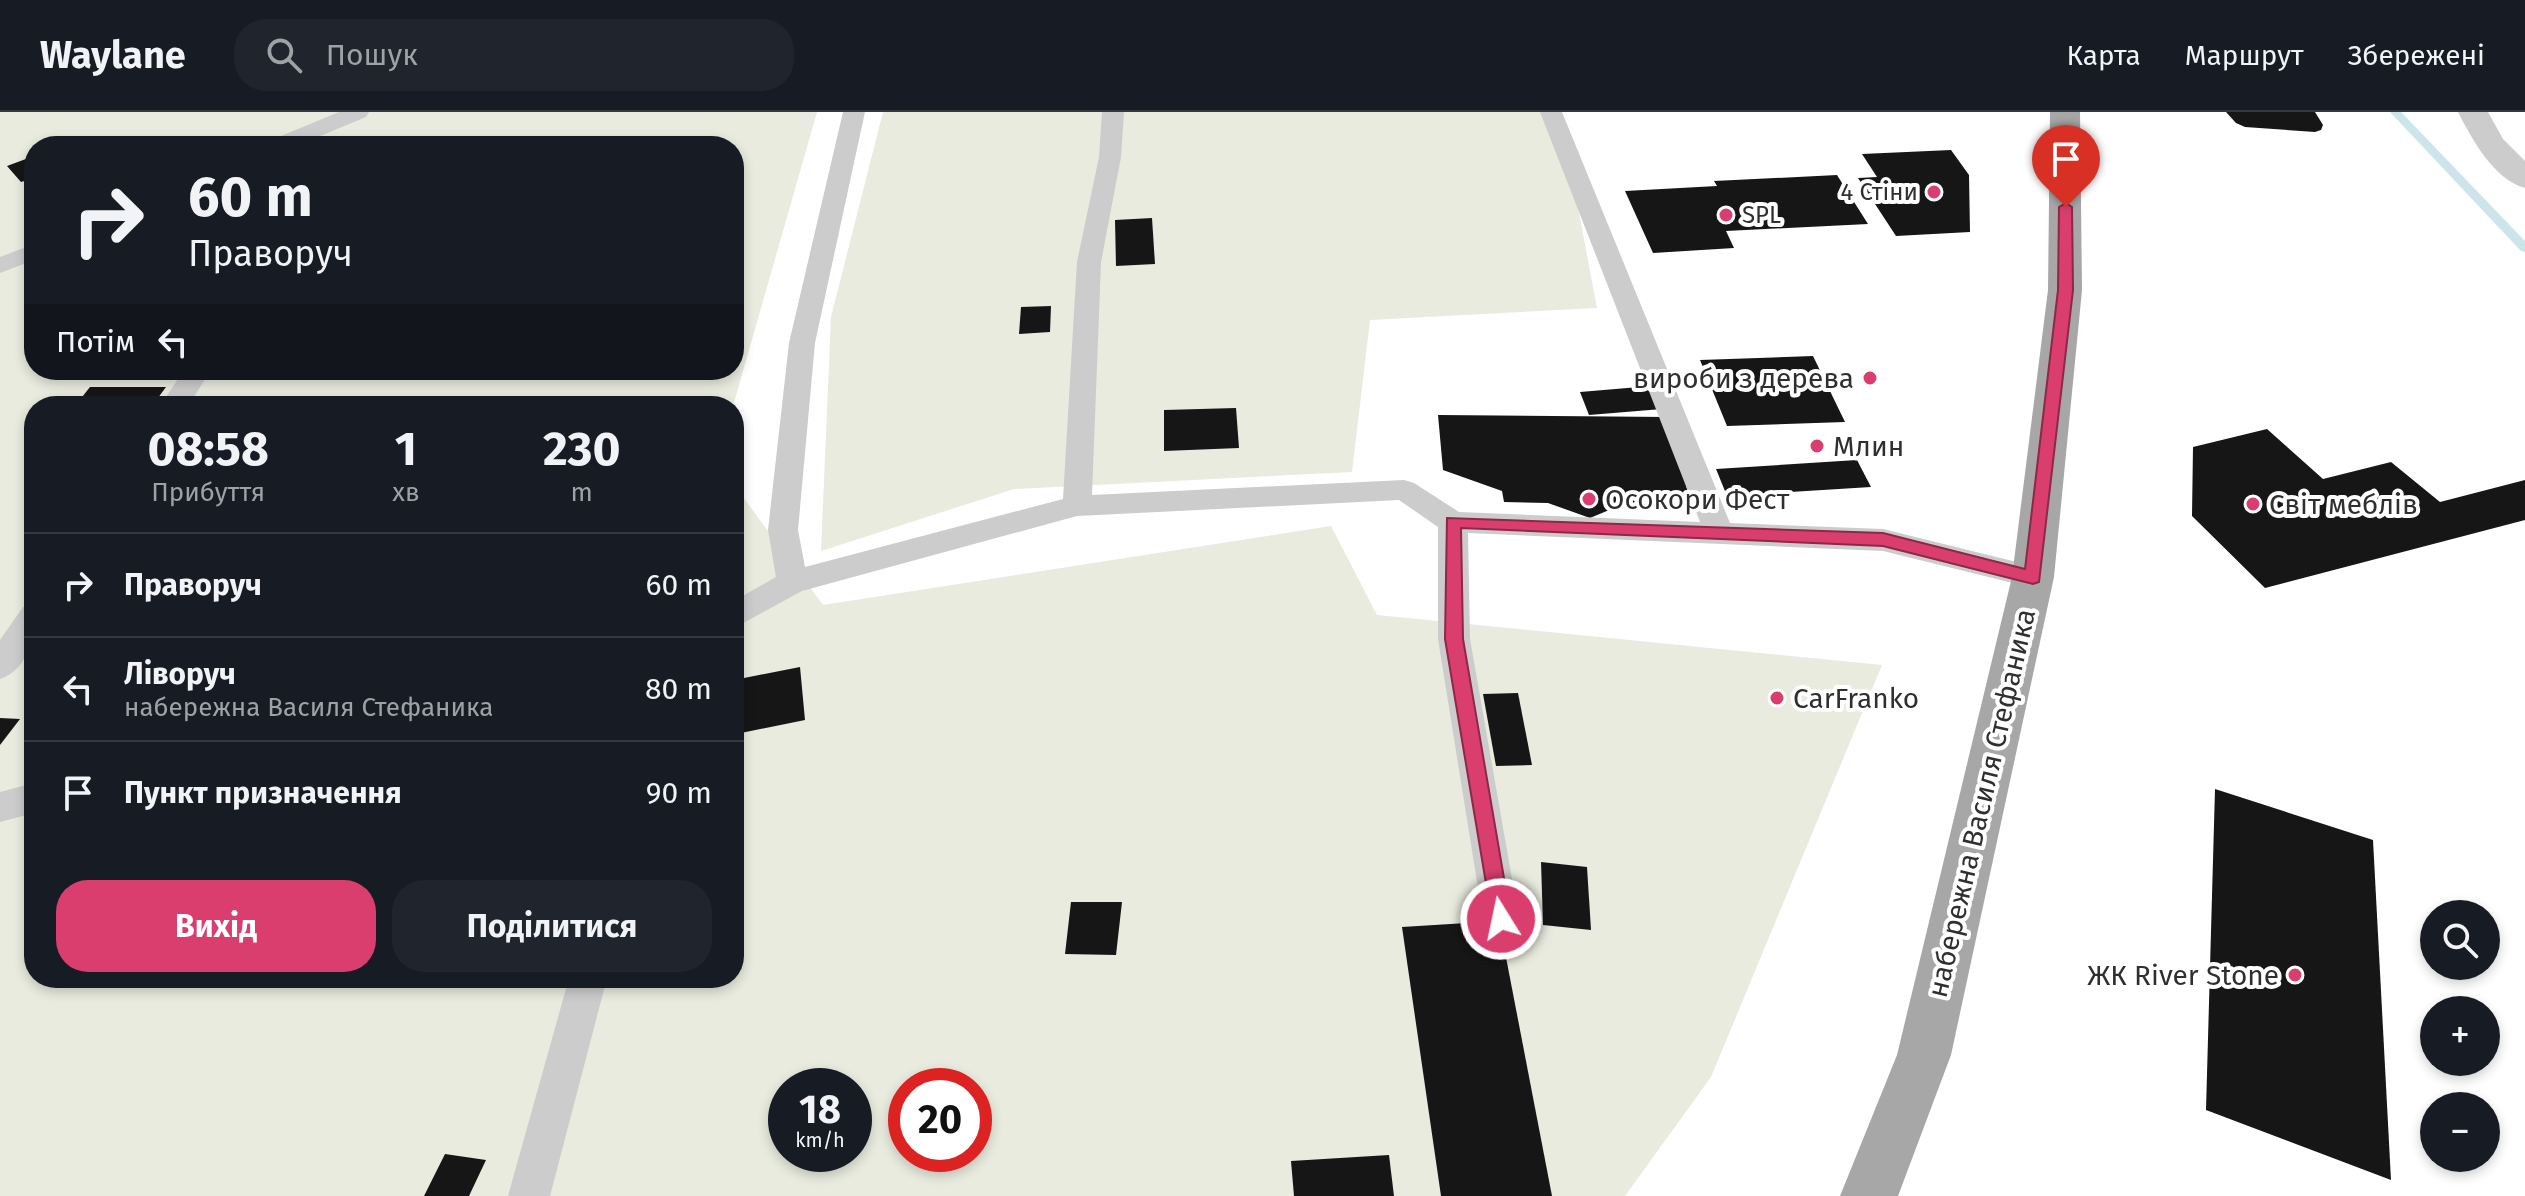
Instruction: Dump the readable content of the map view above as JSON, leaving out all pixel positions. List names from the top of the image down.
{
  "streets": {
    "main road": ["набережна Василя Стефаника"]
  },
  "places": [
    "4 Стіни",
    "SPL",
    "вироби з дерева",
    "Млин",
    "Осокори Фест",
    "Світ меблів",
    "CarFranko",
    "ЖК River Stone"
  ],
  "page": {
    "header": "Waylane",
    "search": "Пошук",
    "nav": ["Карта", "Маршрут", "Збережені"],
    "turn": ["60 m", "Праворуч"],
    "then": "Потім",
    "eta": [
      "08:58",
      "Прибуття",
      "1",
      "хв",
      "230",
      "m"
    ],
    "list": [
      {
        "name": "Праворуч",
        "value": "60 m"
      },
      {
        "name": "Ліворуч",
        "note": "набережна Василя Стефаника",
        "value": "80 m"
      },
      {
        "name": "Пункт призначення",
        "value": "90 m"
      }
    ],
    "buttons": ["Вихід", "Поділитися"],
    "map_buttons": ["+", "−"],
    "speed": "18 km/h",
    "limit": "20"
  }
}
